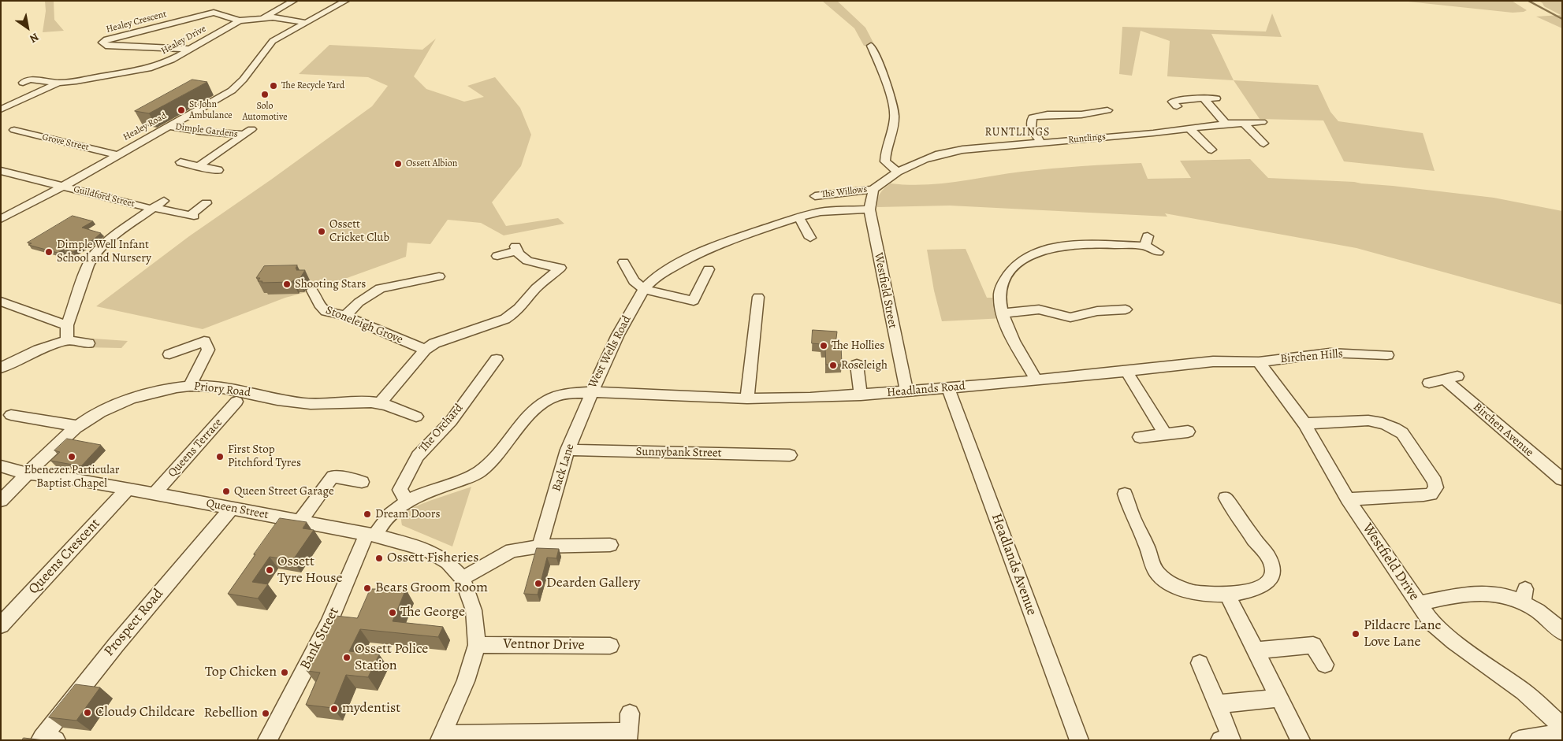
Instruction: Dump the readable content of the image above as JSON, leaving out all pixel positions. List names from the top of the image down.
{
  "streets": {
    "street": [
      "Healey Crescent",
      "Healey Drive",
      "Healey Road",
      "Dimple Gardens",
      "Runtlings",
      "Grove Street",
      "The Willows",
      "Guildford Street",
      "Westfield Street",
      "Stoneleigh Grove",
      "West Wells Road",
      "Birchen Hills",
      "Priory Road",
      "Headlands Road",
      "The Orchard",
      "Birchen Avenue",
      "Queens Terrace",
      "Sunnybank Street",
      "Back Lane",
      "Queen Street",
      "Queens Crescent",
      "Westfield Drive",
      "Headlands Avenue",
      "Prospect Road",
      "Bank Street",
      "Ventnor Drive"
    ]
  },
  "crossings": [
    ["Healey Crescent", "Healey Drive"],
    ["Healey Drive", "Healey Road"],
    ["Healey Road", "Dimple Gardens"],
    ["Healey Road", "Grove Street"],
    ["Healey Road", "Guildford Street"],
    ["Runtlings", "The Willows"],
    ["Runtlings", "Westfield Street"],
    ["The Willows", "Westfield Street"],
    ["Westfield Street", "West Wells Road"],
    ["Westfield Street", "Headlands Road"],
    ["West Wells Road", "Headlands Road"],
    ["West Wells Road", "The Orchard"],
    ["West Wells Road", "Back Lane"],
    ["West Wells Road", "Queen Street"],
    ["West Wells Road", "Bank Street"],
    ["Birchen Hills", "Headlands Road"],
    ["Birchen Hills", "Westfield Drive"],
    ["Priory Road", "Queen Street"],
    ["Headlands Road", "Back Lane"],
    ["Headlands Road", "Westfield Drive"],
    ["Headlands Road", "Headlands Avenue"],
    ["Queens Terrace", "Queen Street"],
    ["Sunnybank Street", "Back Lane"],
    ["Queen Street", "Queens Crescent"],
    ["Queen Street", "Prospect Road"],
    ["Queen Street", "Bank Street"]
  ],
  "districts": ["RUNTLINGS"],
  "places": [
    "The Recycle Yard",
    "Solo Automotive",
    "St John Ambulance",
    "Ossett Albion",
    "Ossett Cricket Club",
    "Dimple Well Infant School and Nursery",
    "Shooting Stars",
    "The Hollies",
    "Roseleigh",
    "Ebenezer Particular Baptist Chapel",
    "First Stop Pitchford Tyres",
    "Queen Street Garage",
    "Dream Doors",
    "Ossett Fisheries",
    "Ossett Tyre House",
    "Dearden Gallery",
    "Bears Groom Room",
    "The George",
    "Pildacre Lane Love Lane",
    "Ossett Police Station",
    "Top Chicken",
    "mydentist",
    "Cloud9 Childcare",
    "Rebellion"
  ],
  "north": "bottom right"
}
